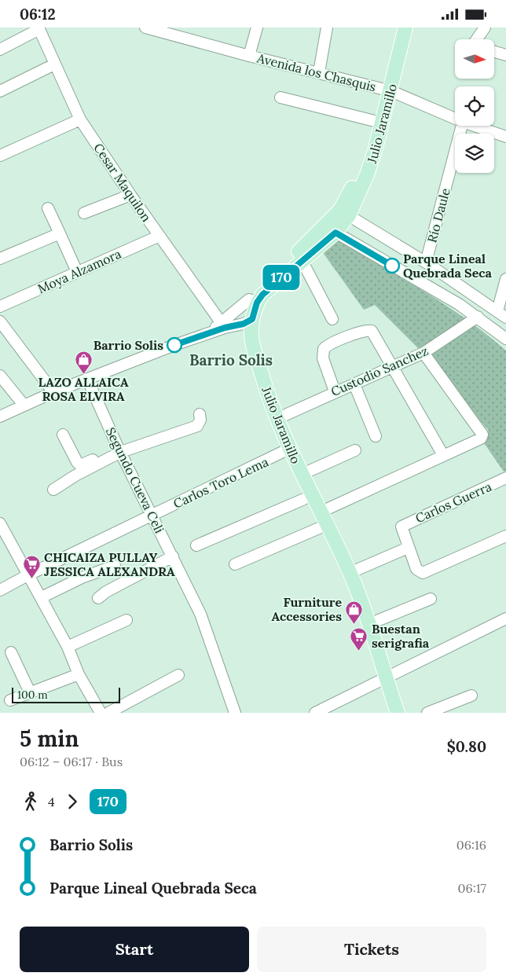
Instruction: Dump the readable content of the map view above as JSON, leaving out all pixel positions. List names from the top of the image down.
{
  "streets": {
    "main road": ["Julio Jaramillo"],
    "street": [
      "Avenida los Chasquis",
      "Cesar Maquilon",
      "Río Daule",
      "Moya Alzamora",
      "Custodio Sanchez",
      "Segundo Cueva Celi",
      "Carlos Toro Lema",
      "Carlos Guerra"
    ]
  },
  "crossings": [
    ["Avenida los Chasquis", "Julio Jaramillo"],
    ["Julio Jaramillo", "Custodio Sanchez"],
    ["Julio Jaramillo", "Carlos Toro Lema"],
    ["Cesar Maquilon", "Moya Alzamora"],
    ["Segundo Cueva Celi", "Carlos Toro Lema"]
  ],
  "districts": ["Barrio Solis"],
  "places": {
    "other": ["Parque Lineal Quebrada Seca", "Barrio Solis"],
    "shop": ["LAZO ALLAICA ROSA ELVIRA", "Furniture Accessories"],
    "supermarket": ["CHICAIZA PULLAY JESSICA ALEXANDRA", "Buestan serigrafia"]
  },
  "lines": ["bus line 170"],
  "scale_bar": "100 m",
  "north": "right",
  "page": {
    "status": "06:12",
    "on_map": "170",
    "scale": "100 m",
    "heading": ["5 min", "06:12 – 06:17 · Bus", "$0.80"],
    "legs": ["4", "170"],
    "list": [
      {
        "name": "Barrio Solis",
        "value": "06:16"
      },
      {
        "name": "Parque Lineal Quebrada Seca",
        "value": "06:17"
      }
    ],
    "buttons": ["Start", "Tickets"]
  }
}
